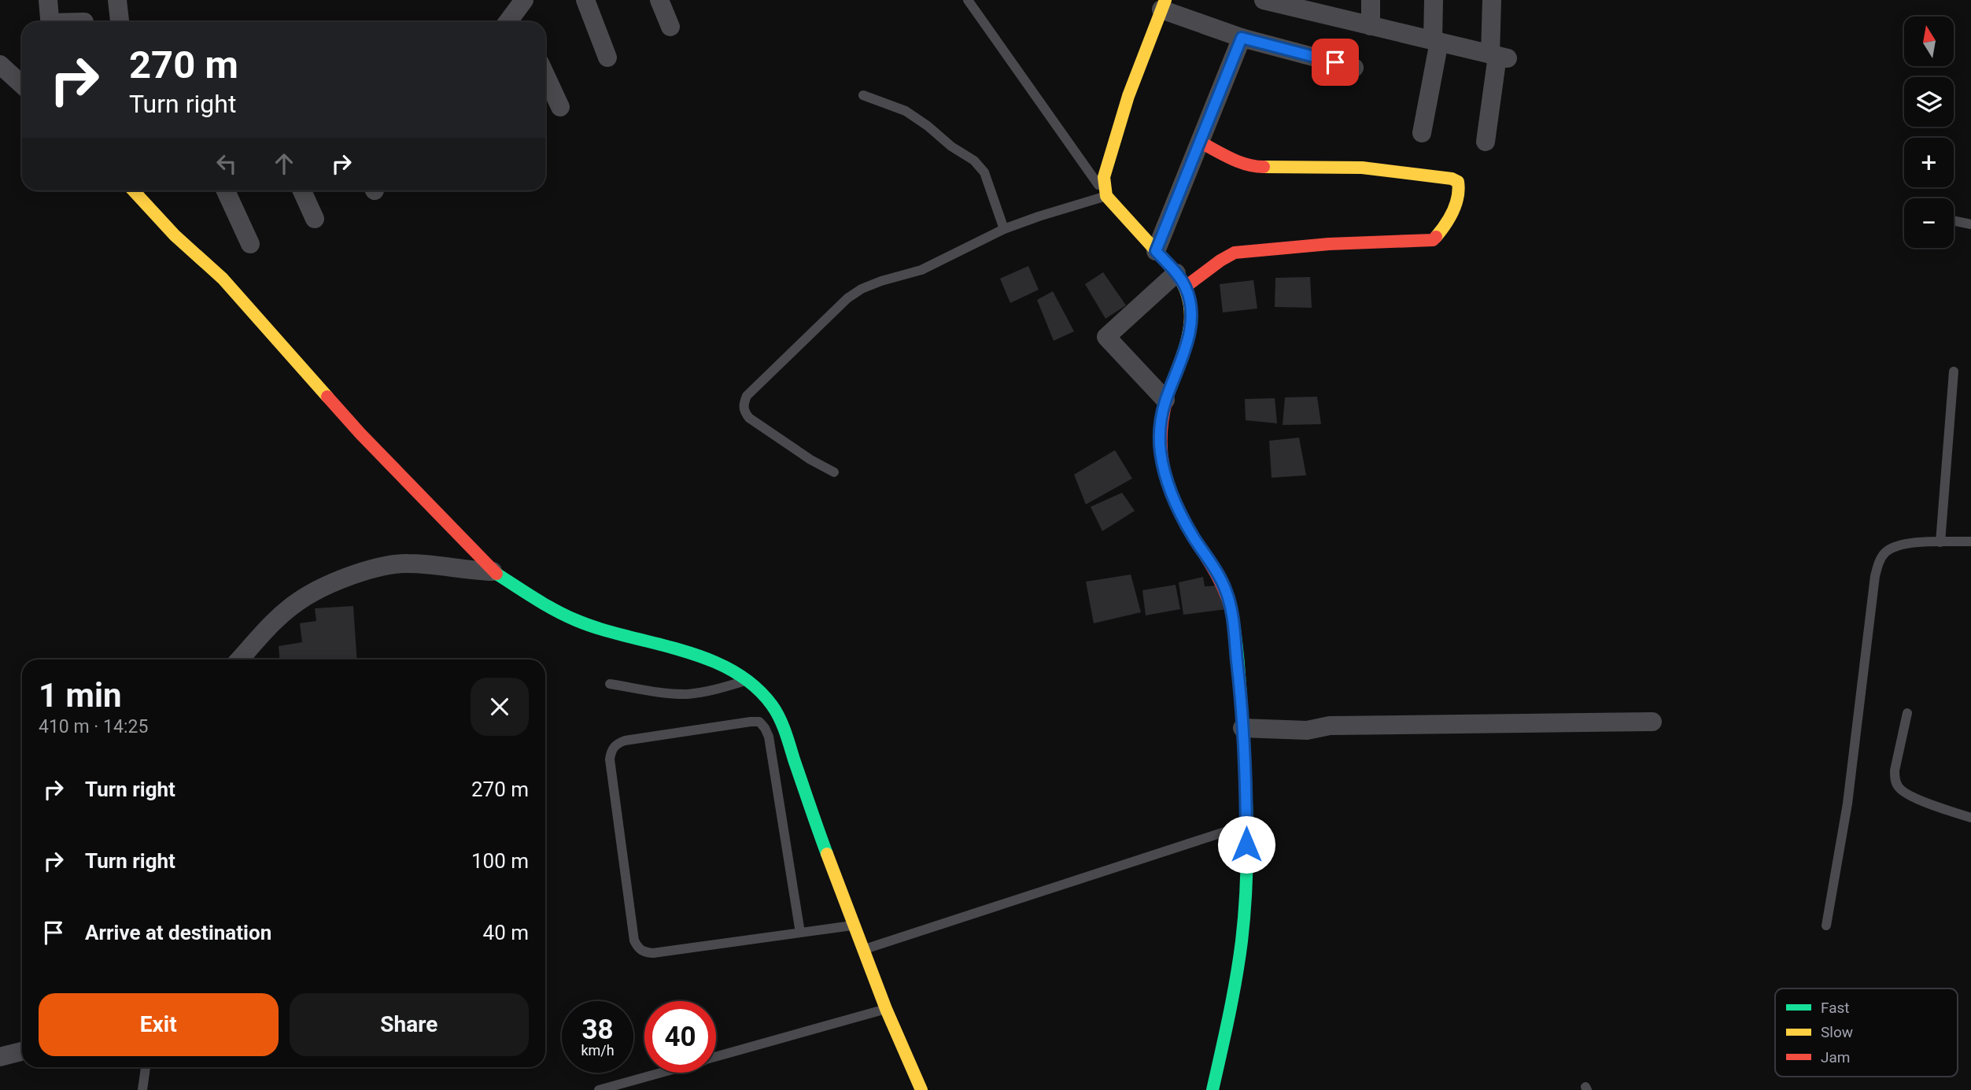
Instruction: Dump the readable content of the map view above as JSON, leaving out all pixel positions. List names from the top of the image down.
{
  "legend": ["Fast", "Slow", "Jam"],
  "north": "top",
  "page": {
    "map_buttons": ["+", "−"],
    "turn": ["270 m", "Turn right"],
    "heading": ["1 min", "410 m · 14:25"],
    "list": [
      {
        "name": "Turn right",
        "value": "270 m"
      },
      {
        "name": "Turn right",
        "value": "100 m"
      },
      {
        "name": "Arrive at destination",
        "value": "40 m"
      }
    ],
    "buttons": ["Exit", "Share"],
    "speed": "38 km/h",
    "limit": "40"
  }
}
